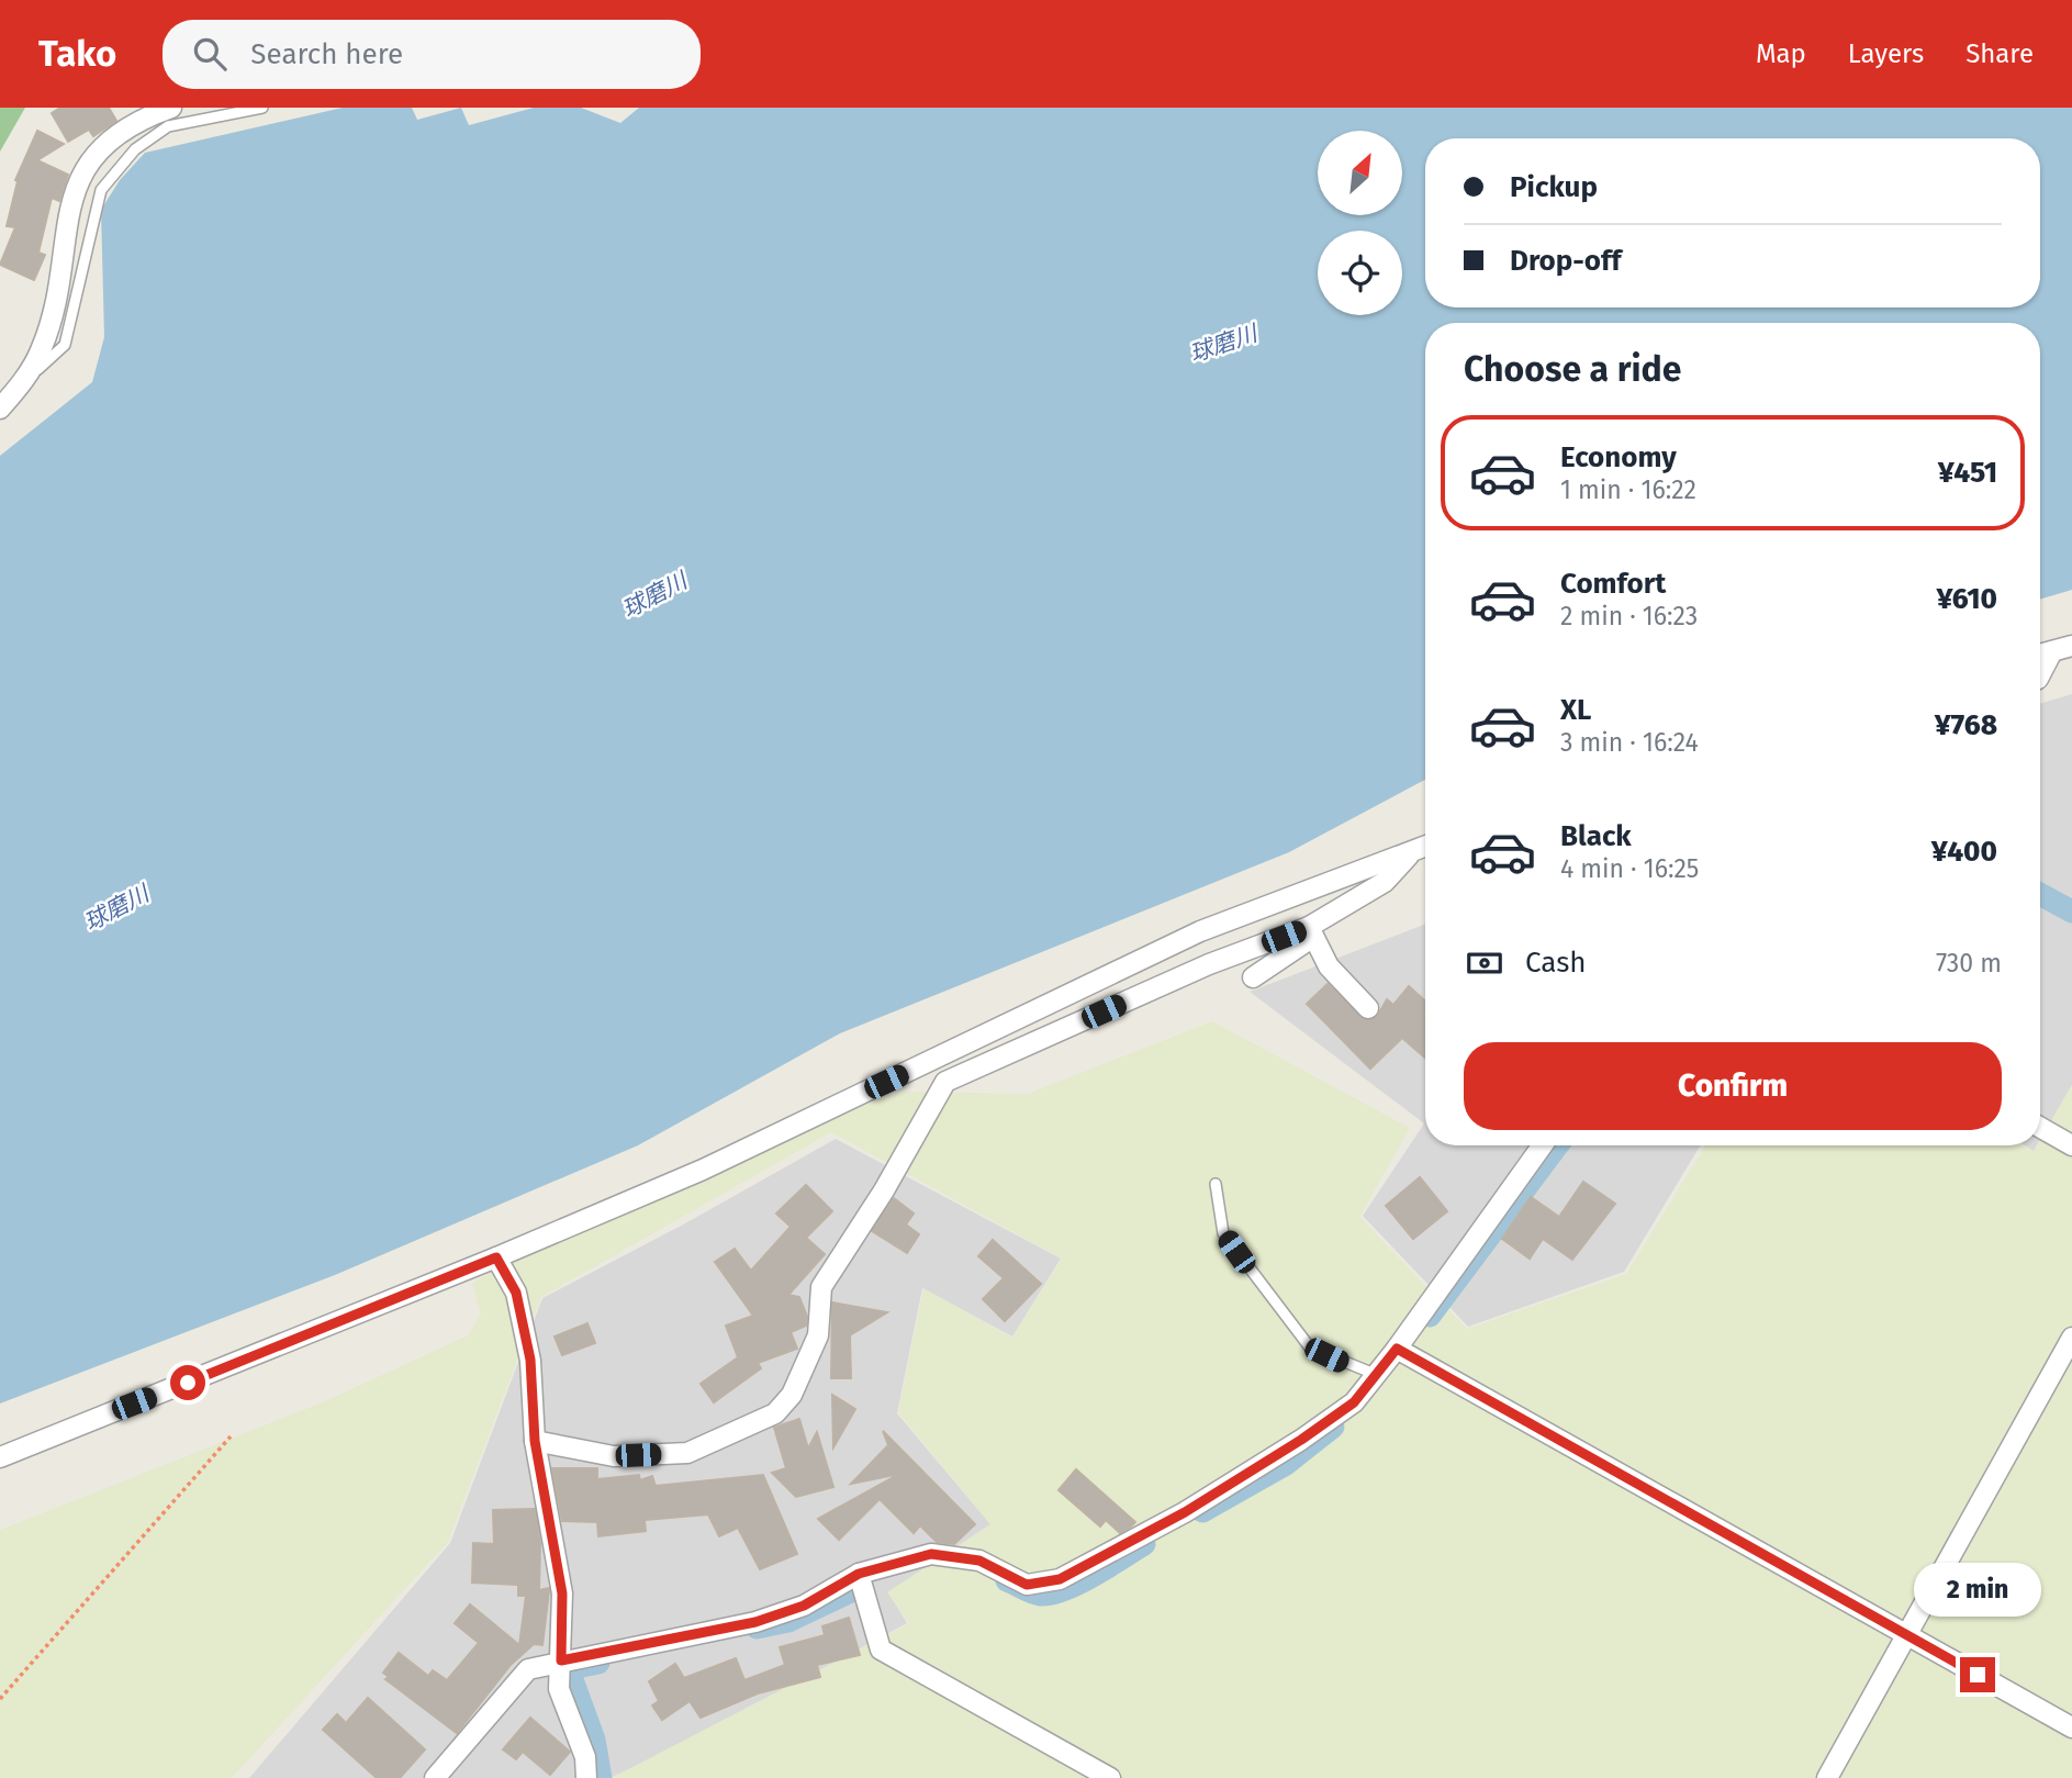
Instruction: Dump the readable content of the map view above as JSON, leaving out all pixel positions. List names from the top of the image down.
{
  "water": ["球磨川"],
  "north": "top right",
  "page": {
    "header": "Tako",
    "search": "Search here",
    "nav": ["Map", "Layers", "Share"],
    "banner": ["Pickup", "Drop-off"],
    "heading": "Choose a ride",
    "list": [
      {
        "name": "Economy",
        "note": "1 min · 16:22",
        "value": "¥451"
      },
      {
        "name": "Comfort",
        "note": "2 min · 16:23",
        "value": "¥610"
      },
      {
        "name": "XL",
        "note": "3 min · 16:24",
        "value": "¥768"
      },
      {
        "name": "Black",
        "note": "4 min · 16:25",
        "value": "¥400"
      }
    ],
    "pay": ["Cash", "730 m"],
    "buttons": "Confirm",
    "bubble": "2 min"
  }
}
